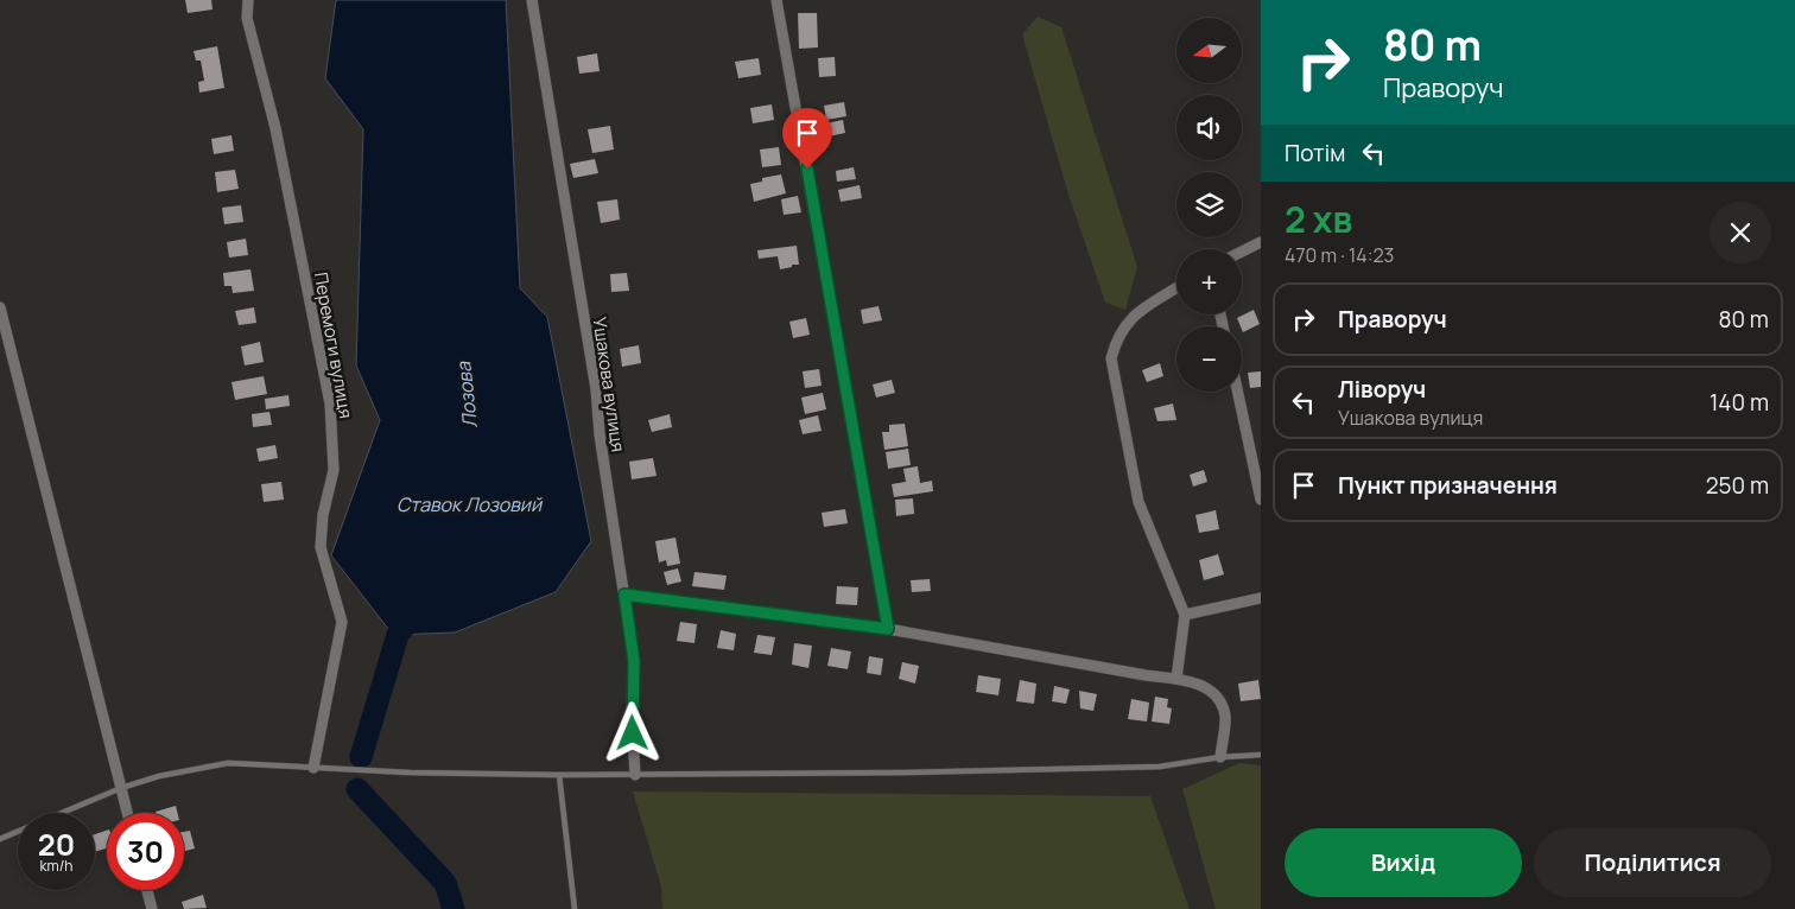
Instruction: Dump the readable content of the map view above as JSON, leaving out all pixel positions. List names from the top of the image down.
{
  "streets": {
    "street": ["Перемоги вулиця", "Ушакова вулиця"]
  },
  "water": ["Лозова", "Ставок Лозовий"],
  "north": "left",
  "page": {
    "turn": ["80 m", "Праворуч"],
    "map_buttons": ["+", "−"],
    "then": "Потім",
    "heading": ["2 хв", "470 m · 14:23"],
    "list": [
      {
        "name": "Праворуч",
        "value": "80 m"
      },
      {
        "name": "Ліворуч",
        "note": "Ушакова вулиця",
        "value": "140 m"
      },
      {
        "name": "Пункт призначення",
        "value": "250 m"
      }
    ],
    "speed": "20 km/h",
    "limit": "30",
    "buttons": ["Вихід", "Поділитися"]
  }
}
